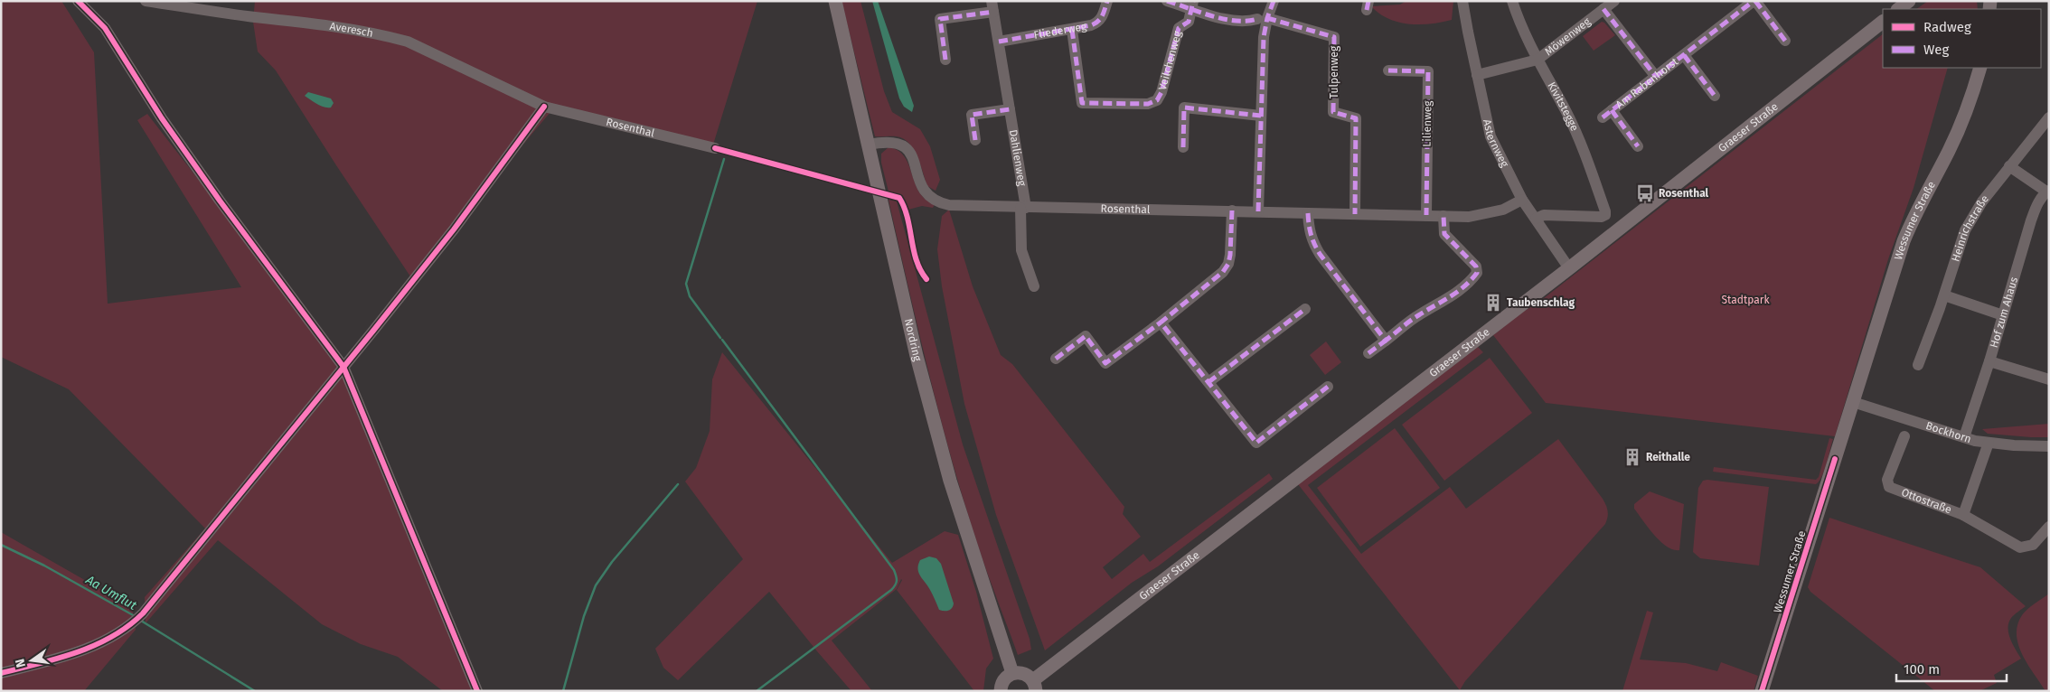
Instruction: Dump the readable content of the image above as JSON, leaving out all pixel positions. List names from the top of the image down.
{
  "streets": {
    "main road": ["Graeser Straße", "Wessumer Straße", "Nordring"],
    "street": [
      "Averesch",
      "Fliederweg",
      "Möwenweg",
      "Veilchenweg",
      "Tulpenweg",
      "Am Rabenhorst",
      "Kivitstegge",
      "Lilienweg",
      "Rosenthal",
      "Asternweg",
      "Dahlienweg",
      "Heinrichstraße",
      "Hof zum Ahaus",
      "Bockhorn",
      "Ottostraße"
    ]
  },
  "crossings": [
    ["Averesch", "Rosenthal"],
    ["Fliederweg", "Veilchenweg"],
    ["Fliederweg", "Dahlienweg"],
    ["Möwenweg", "Kivitstegge"],
    ["Möwenweg", "Asternweg"],
    ["Tulpenweg", "Rosenthal"],
    ["Kivitstegge", "Asternweg"],
    ["Lilienweg", "Rosenthal"],
    ["Graeser Straße", "Asternweg"],
    ["Graeser Straße", "Nordring"],
    ["Rosenthal", "Asternweg"],
    ["Rosenthal", "Dahlienweg"],
    ["Rosenthal", "Nordring"],
    ["Wessumer Straße", "Bockhorn"],
    ["Hof zum Ahaus", "Bockhorn"],
    ["Bockhorn", "Ottostraße"]
  ],
  "water": ["Aa Umflut"],
  "parks": ["Stadtpark"],
  "places": {
    "bus stop": ["Rosenthal"],
    "building": ["Taubenschlag", "Reithalle"]
  },
  "legend": ["Radweg", "Weg"],
  "scale_bar": "100 m",
  "north": "left"
}
